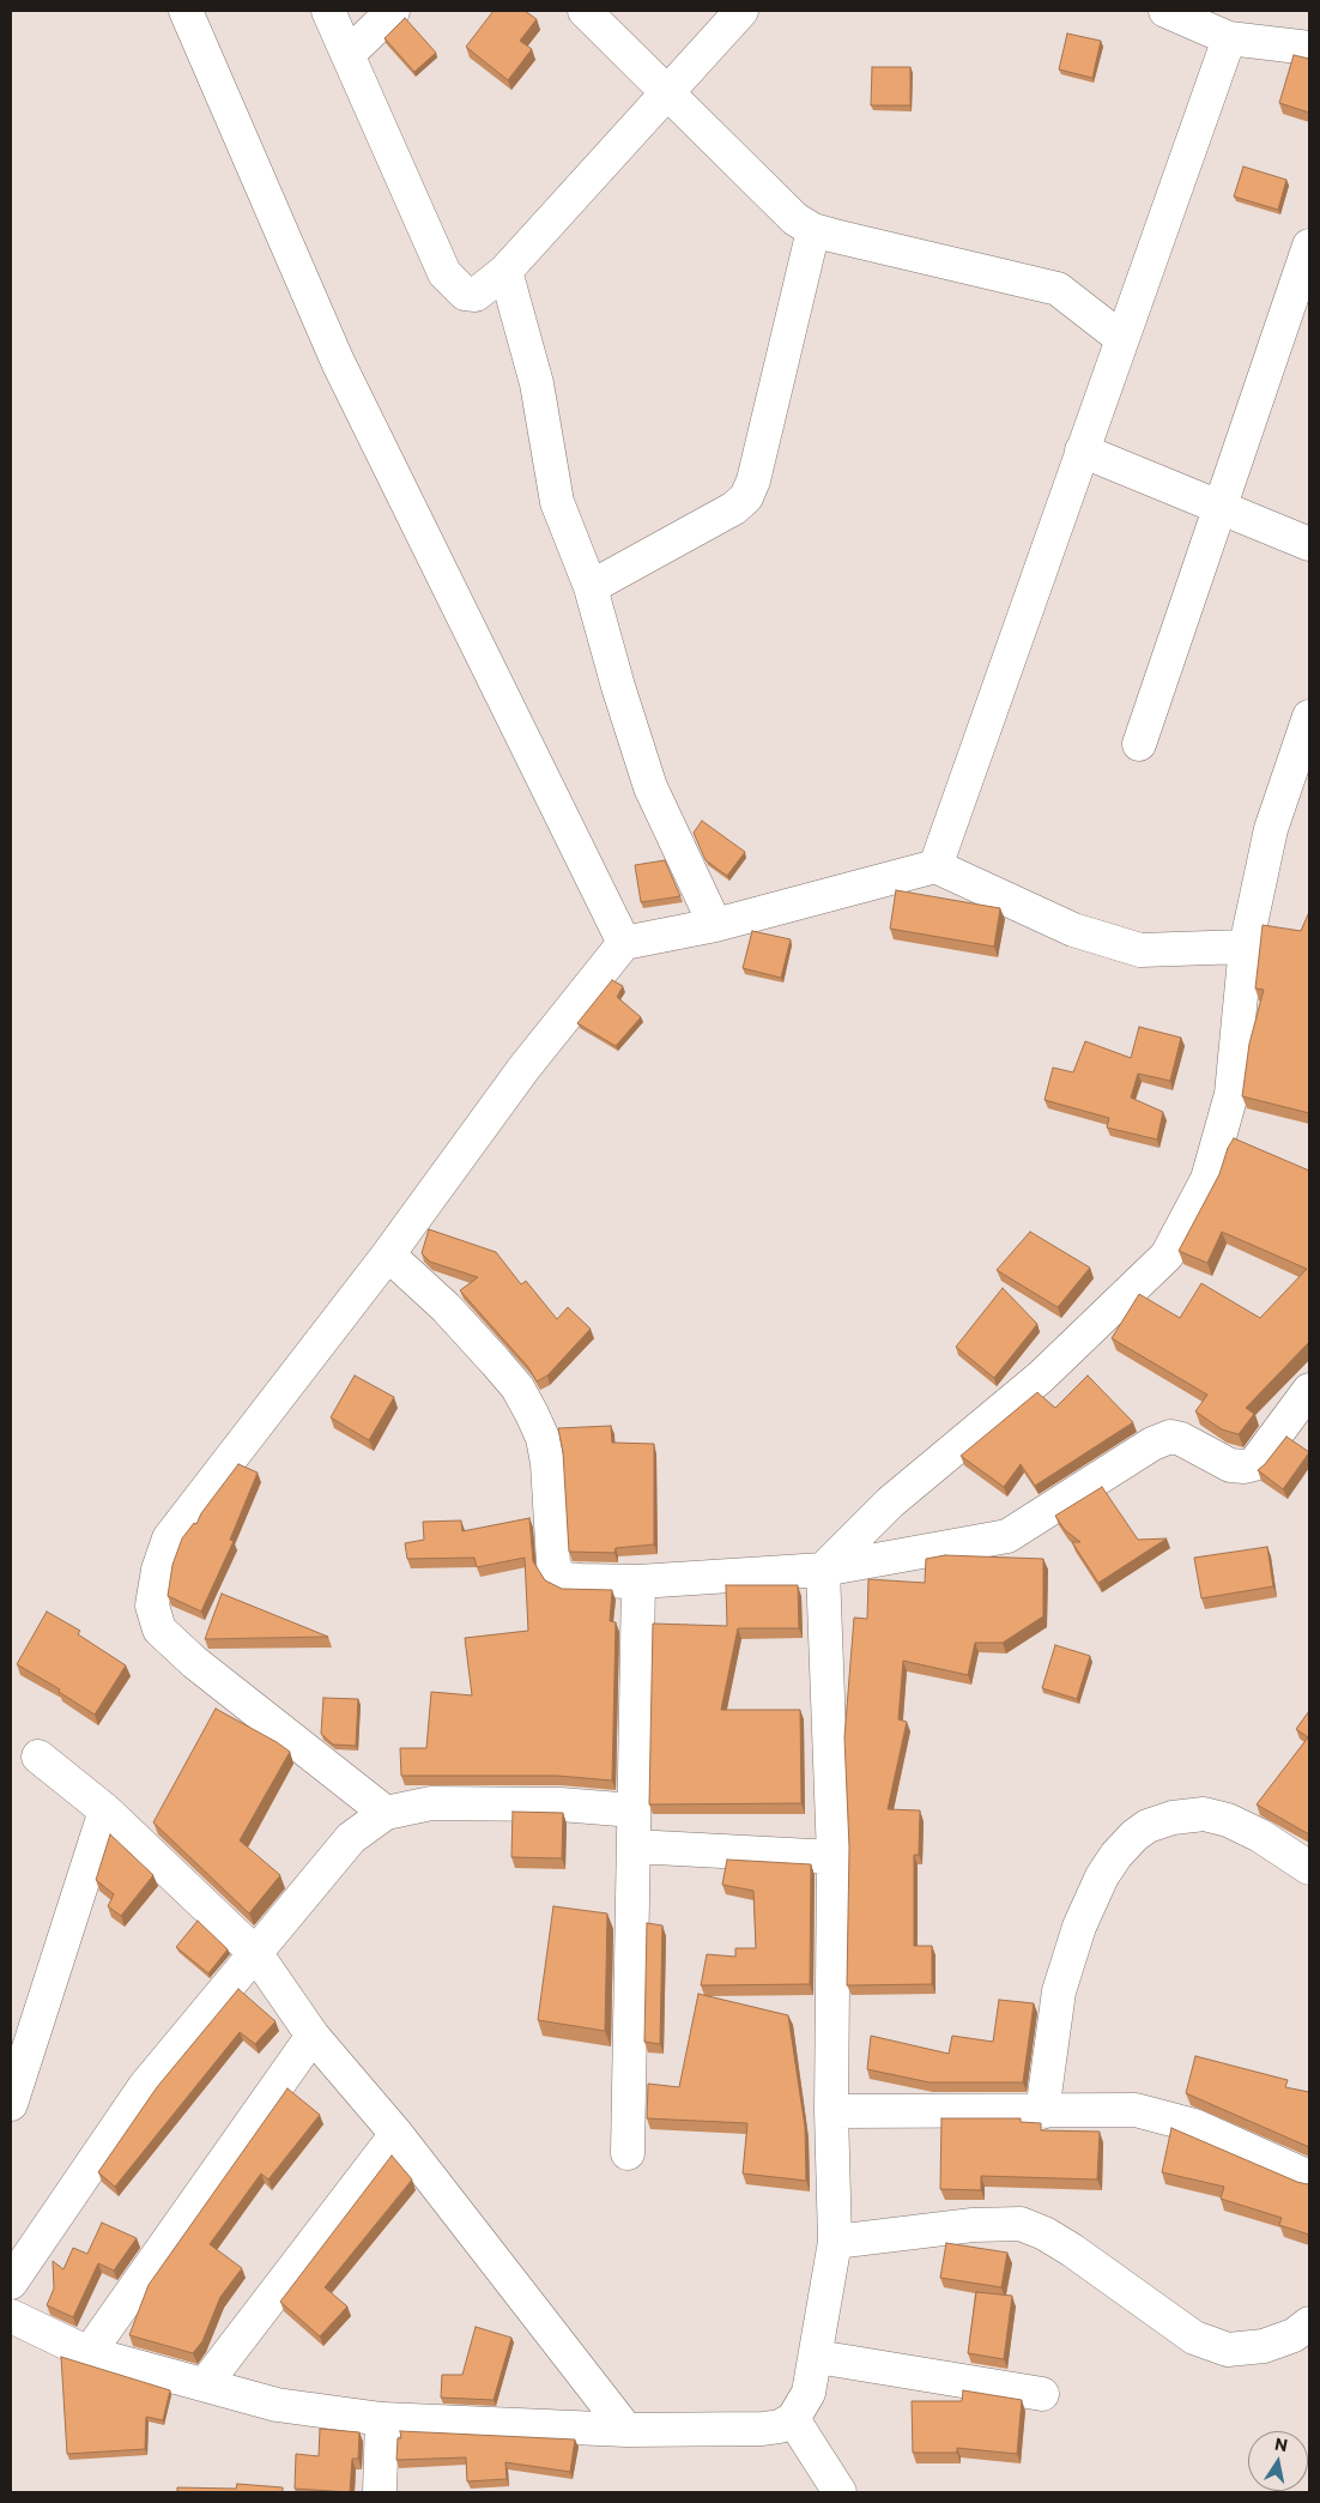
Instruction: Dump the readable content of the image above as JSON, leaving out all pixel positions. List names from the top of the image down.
{
  "north": "top"
}
